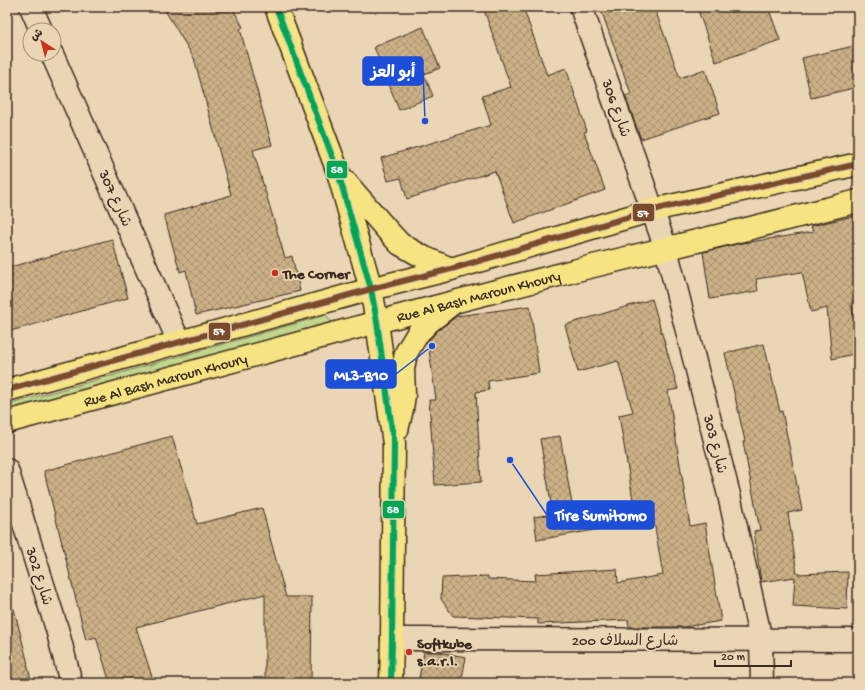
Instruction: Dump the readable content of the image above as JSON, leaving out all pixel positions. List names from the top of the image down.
{
  "streets": {
    "main road": ["Rue Al Bash Maroun Khoury"],
    "street": [
      "شارع 306",
      "شارع 307",
      "شارع 303",
      "شارع 302",
      "200 شارع السلاف"
    ]
  },
  "crossings": [
    ["شارع 306", "Rue Al Bash Maroun Khoury"],
    ["شارع 306", "شارع 303"],
    ["Rue Al Bash Maroun Khoury", "شارع 303"],
    ["شارع 303", "200 شارع السلاف"]
  ],
  "places": [
    "أبو العز",
    "The Corner",
    "ML3-B10",
    "Tire Sumitomo",
    "Softkube s.a.r.l."
  ],
  "lines": ["transit line 58", "transit line 57"],
  "scale_bar": "20 m",
  "north": "top left"
}
